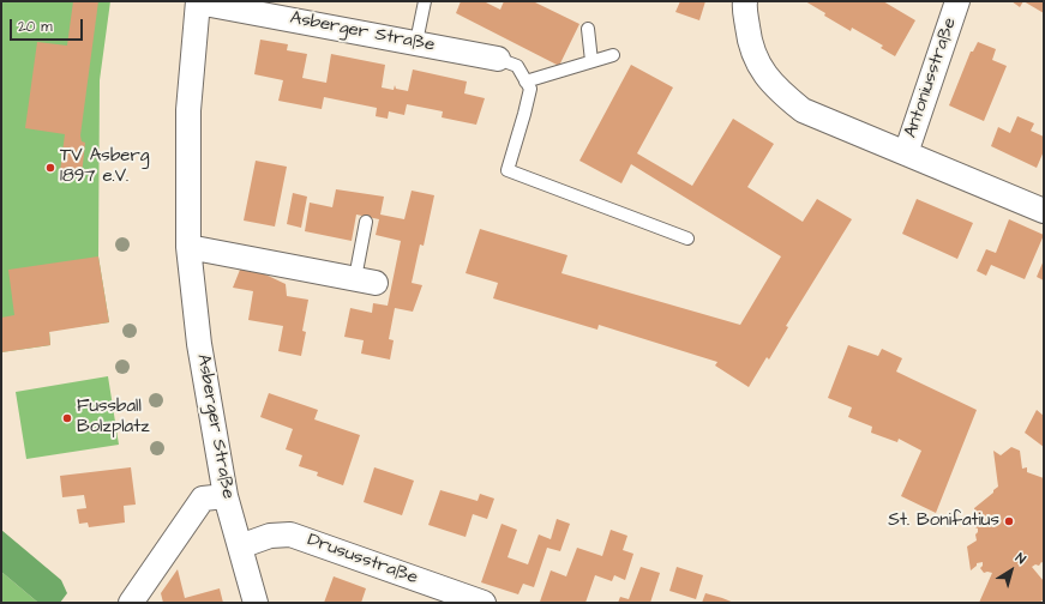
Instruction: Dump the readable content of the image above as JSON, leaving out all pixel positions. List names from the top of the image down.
{
  "streets": {
    "street": ["Asberger Straße", "Antoniusstraße", "Drususstraße"]
  },
  "crossings": [
    ["Asberger Straße", "Drususstraße"]
  ],
  "places": ["TV Asberg 1897 e.V.", "Fussball Bolzplatz", "St. Bonifatius"],
  "scale_bar": "20 m",
  "north": "top right"
}
